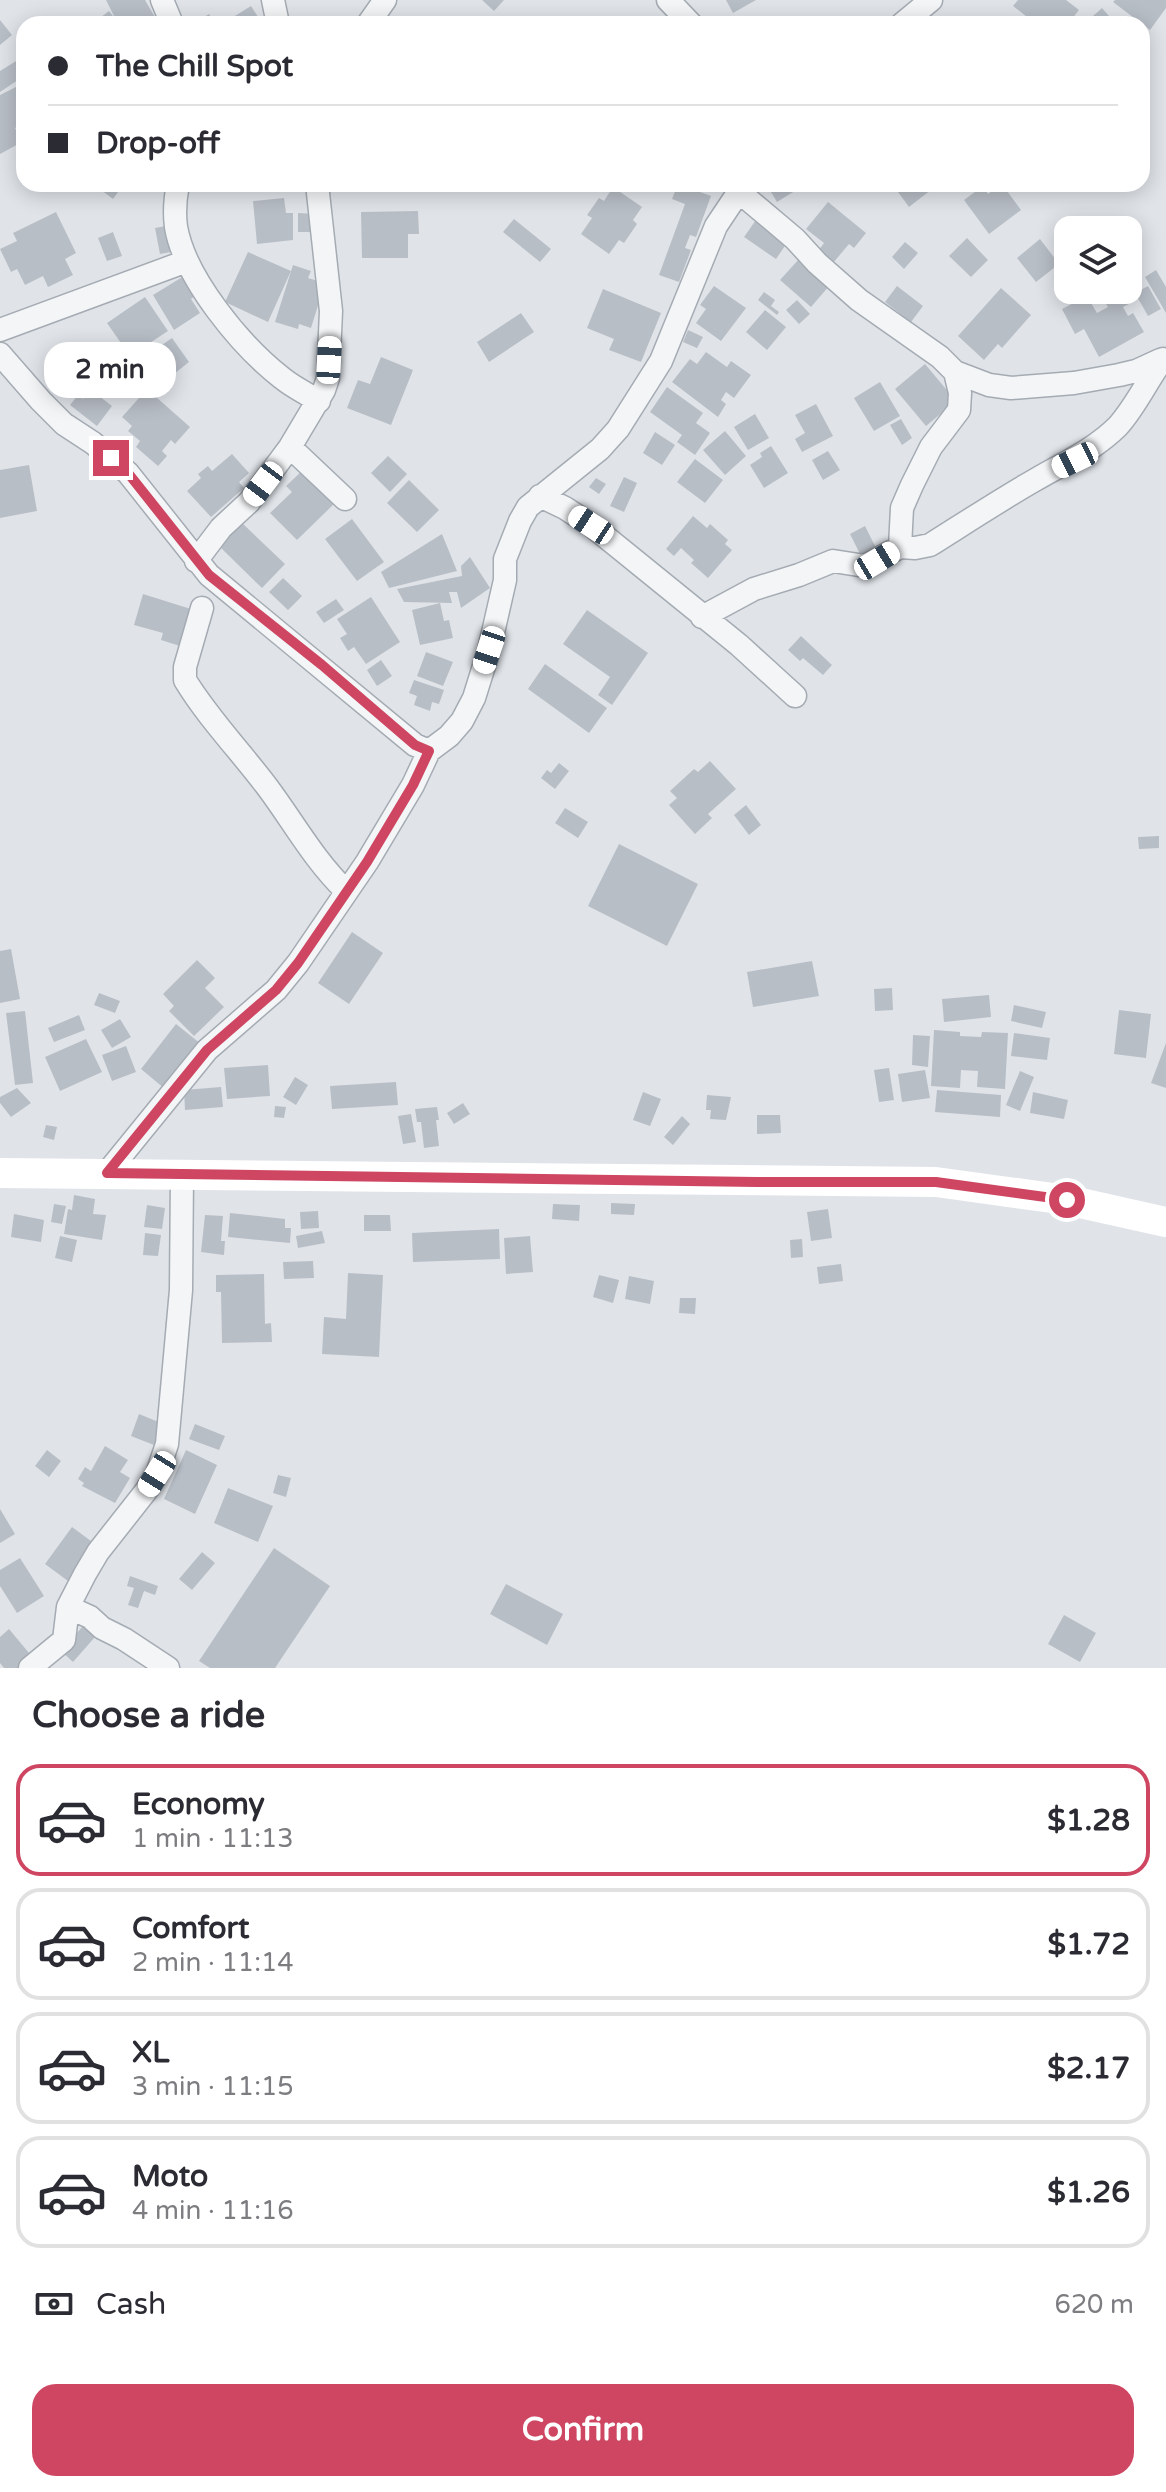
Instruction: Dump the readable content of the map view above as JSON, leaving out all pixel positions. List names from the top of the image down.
{
  "page": {
    "banner": ["The Chill Spot", "Drop-off"],
    "bubble": "2 min",
    "heading": "Choose a ride",
    "list": [
      {
        "name": "Economy",
        "note": "1 min · 11:13",
        "value": "$1.28"
      },
      {
        "name": "Comfort",
        "note": "2 min · 11:14",
        "value": "$1.72"
      },
      {
        "name": "XL",
        "note": "3 min · 11:15",
        "value": "$2.17"
      },
      {
        "name": "Moto",
        "note": "4 min · 11:16",
        "value": "$1.26"
      }
    ],
    "pay": ["Cash", "620 m"],
    "buttons": "Confirm"
  }
}
